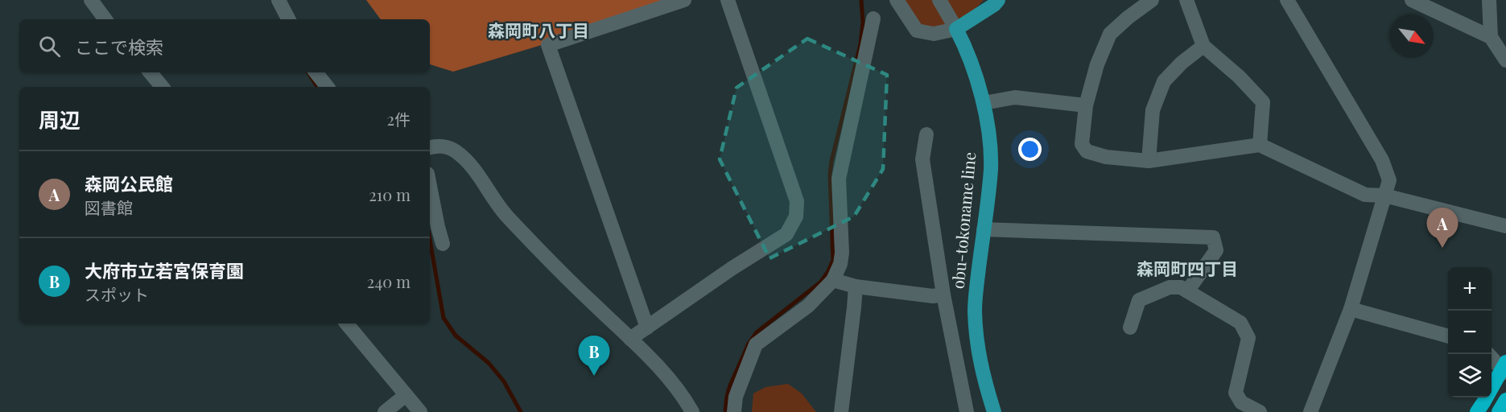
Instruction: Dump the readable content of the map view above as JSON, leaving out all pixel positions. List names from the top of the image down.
{
  "streets": {
    "main road": ["obu-tokoname line"]
  },
  "districts": ["森岡町八丁目", "森岡町四丁目"],
  "north": "bottom right",
  "page": {
    "search": "ここで検索",
    "heading": ["周辺", "2件"],
    "list": [
      {
        "mark": "A",
        "name": "森岡公民館",
        "note": "図書館",
        "value": "210 m"
      },
      {
        "mark": "B",
        "name": "大府市立若宮保育園",
        "note": "スポット",
        "value": "240 m"
      }
    ],
    "pins": ["A", "B"],
    "map_buttons": ["+", "−"]
  }
}
